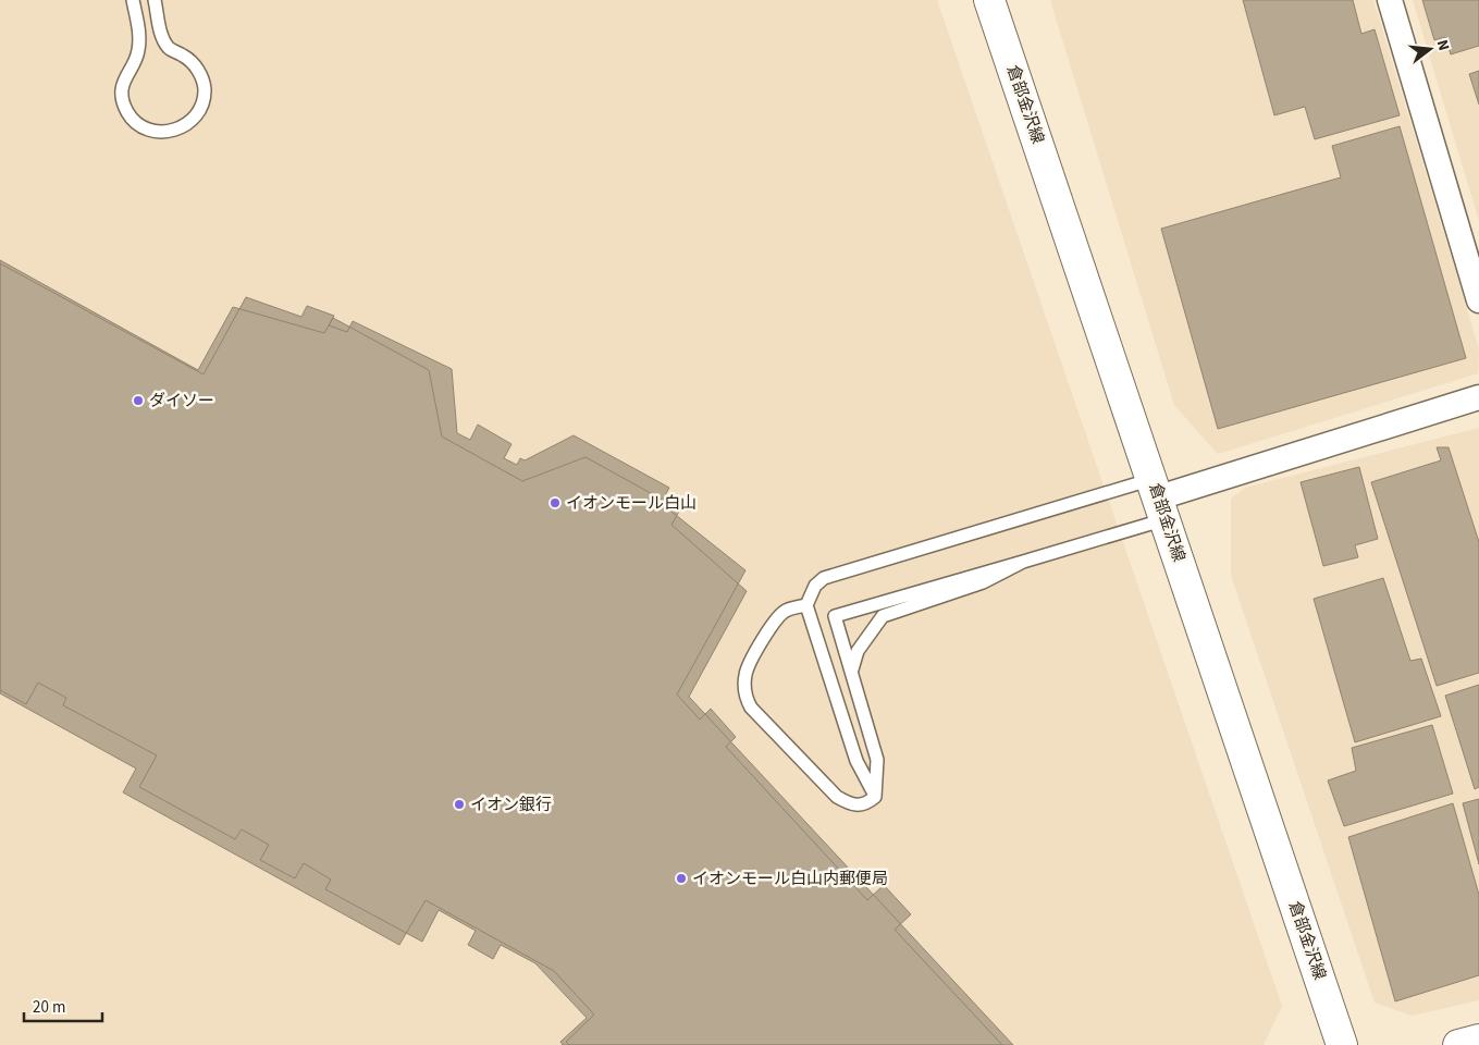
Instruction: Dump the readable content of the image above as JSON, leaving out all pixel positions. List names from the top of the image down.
{
  "streets": {
    "main road": ["倉部金沢線"]
  },
  "places": [
    "ダイソー",
    "イオンモール白山",
    "イオン銀行",
    "イオンモール白山内郵便局"
  ],
  "scale_bar": "20 m",
  "north": "right"
}
